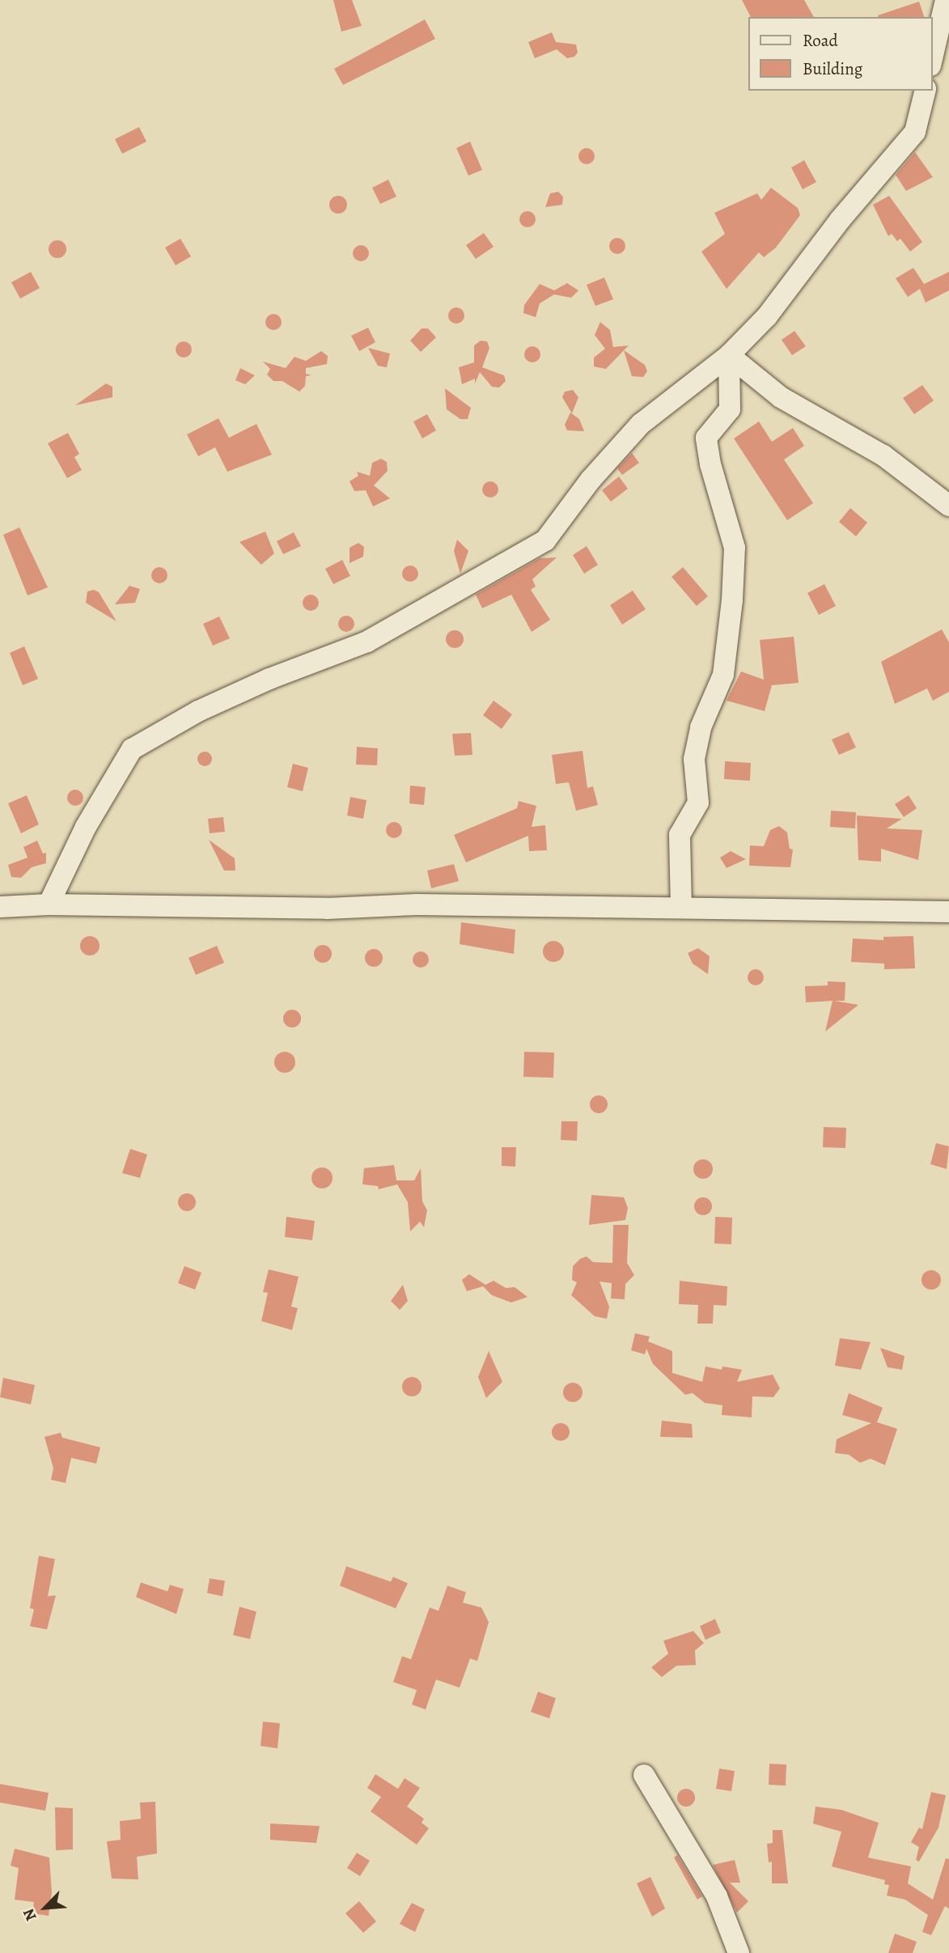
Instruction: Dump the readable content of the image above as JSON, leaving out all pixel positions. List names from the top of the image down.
{
  "legend": ["Road", "Building"],
  "north": "bottom left"
}
